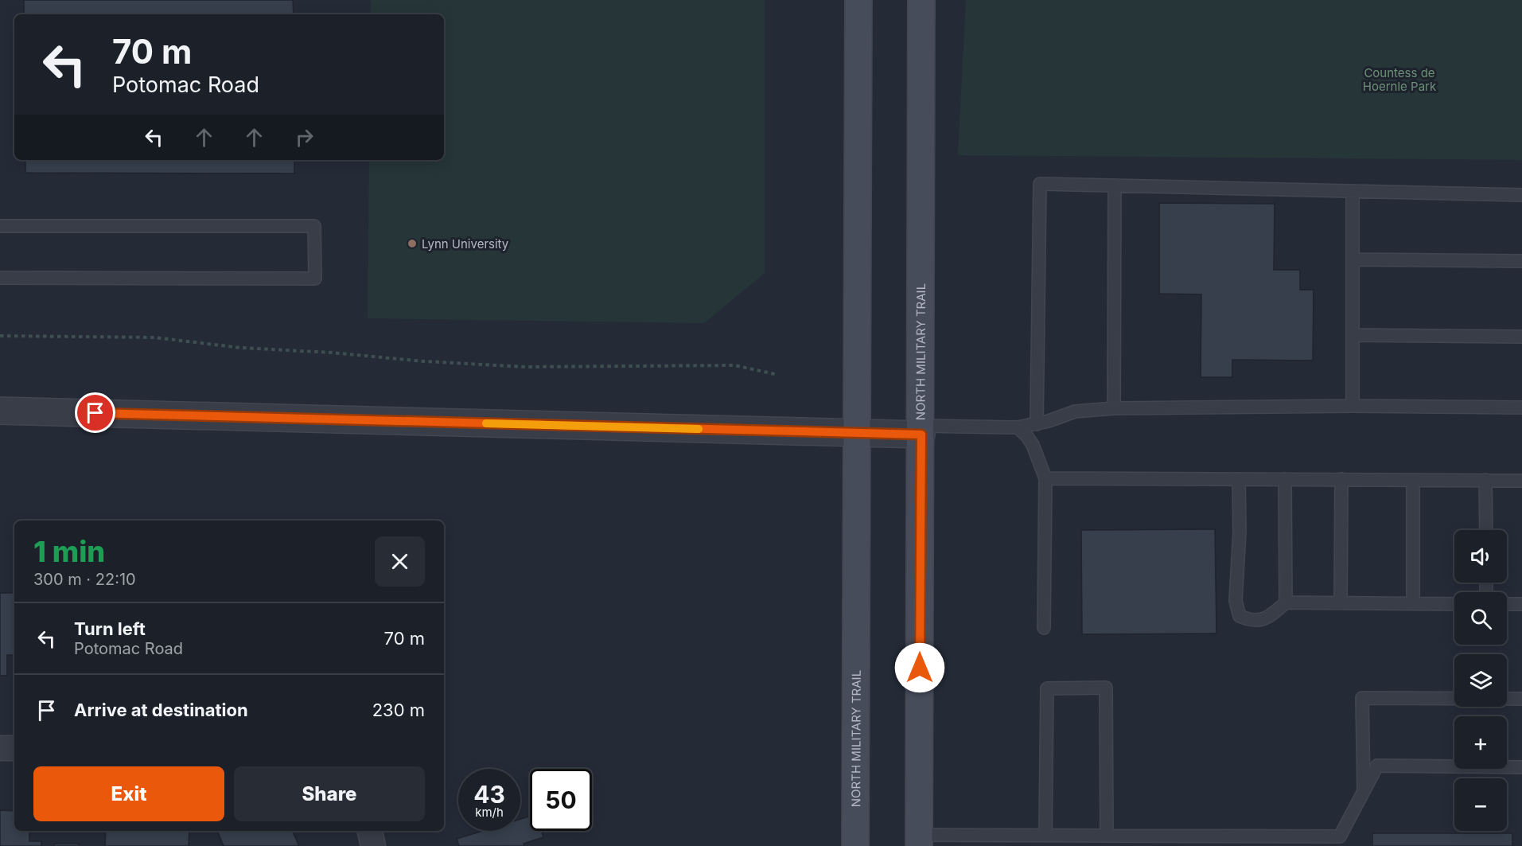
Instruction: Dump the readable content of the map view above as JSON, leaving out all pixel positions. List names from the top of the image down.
{
  "streets": {
    "main road": ["NORTH MILITARY TRAIL"]
  },
  "parks": ["Countess de Hoernle Park"],
  "places": ["Lynn University"],
  "page": {
    "turn": ["70 m", "Potomac Road"],
    "heading": ["1 min", "300 m · 22:10"],
    "map_buttons": ["+", "−"],
    "list": [
      {
        "name": "Turn left",
        "note": "Potomac Road",
        "value": "70 m"
      },
      {
        "name": "Arrive at destination",
        "value": "230 m"
      }
    ],
    "buttons": ["Exit", "Share"],
    "speed": "43 km/h",
    "limit": "50"
  }
}
